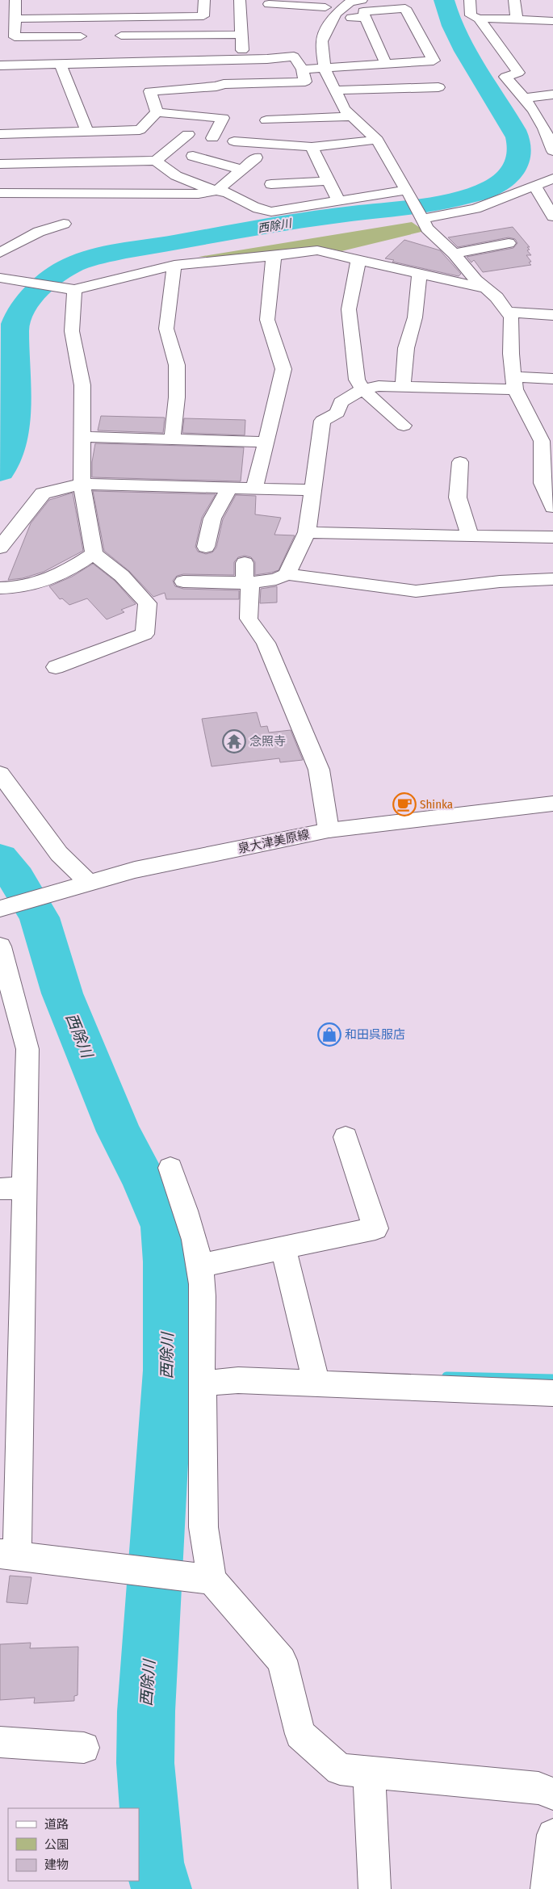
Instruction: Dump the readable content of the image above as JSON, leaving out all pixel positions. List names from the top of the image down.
{
  "streets": {
    "street": ["泉大津美原線"]
  },
  "water": ["西除川"],
  "places": {
    "temple": ["念照寺"],
    "cafe": ["Shinka"],
    "shop": ["和田呉服店"]
  },
  "legend": ["道路", "公園", "建物"]
}
